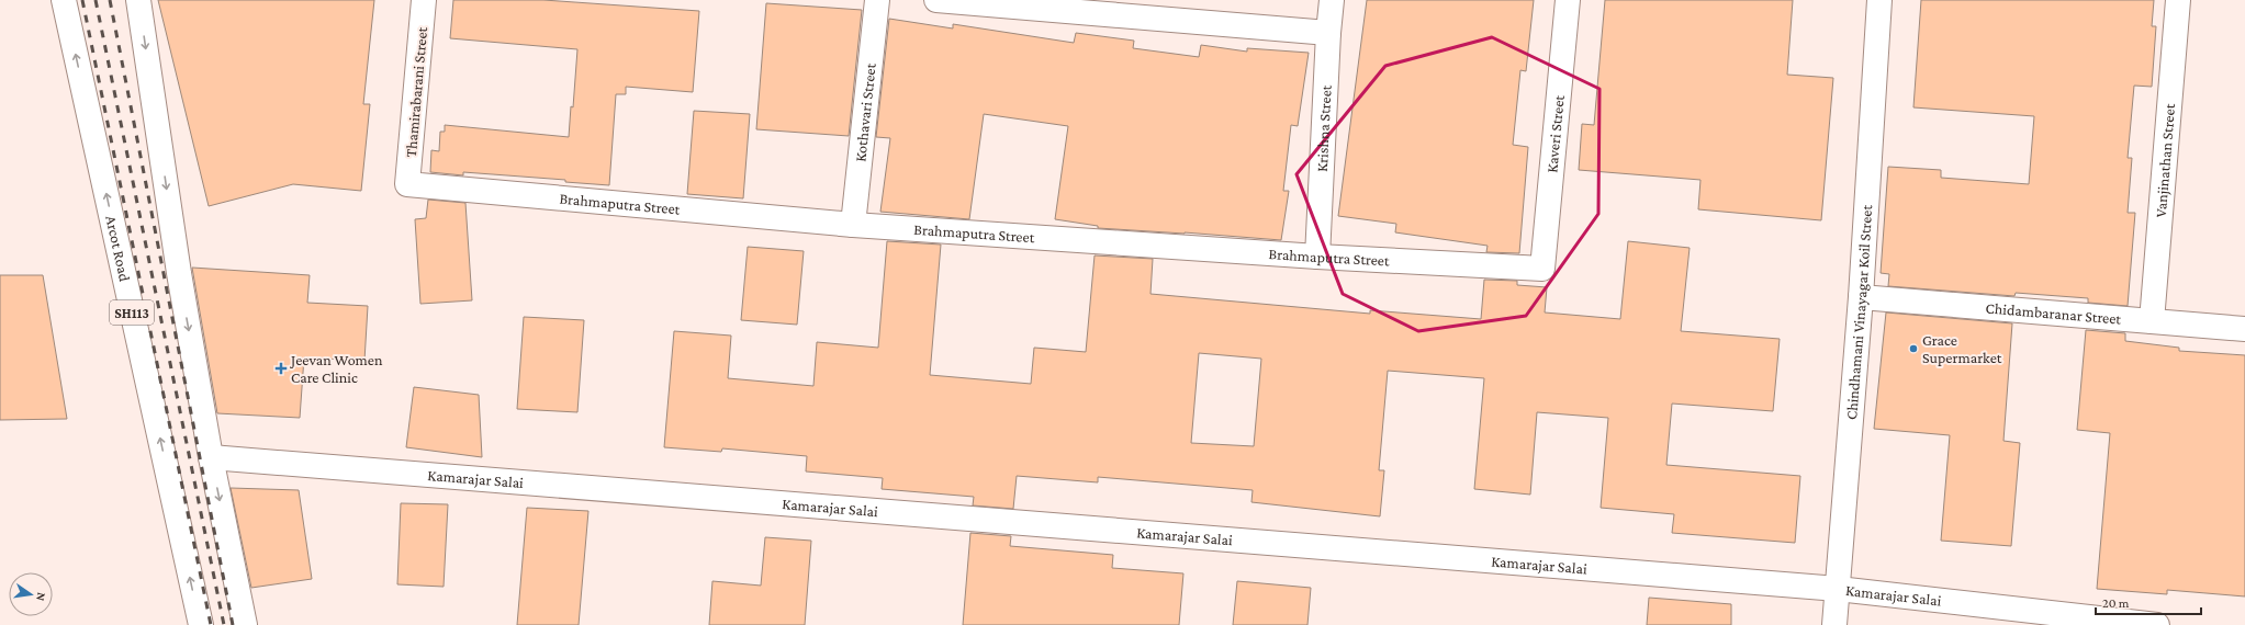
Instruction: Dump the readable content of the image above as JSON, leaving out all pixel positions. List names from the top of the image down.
{
  "streets": {
    "street": [
      "Thamirabarani Street",
      "Kothavari Street",
      "Krishna Street",
      "Kaveri Street",
      "Vanjinathan Street",
      "Brahmaputra Street",
      "Arcot Road",
      "SH113",
      "Chindhamani Vinayagar Koil Street",
      "Chidambaranar Street",
      "Kamarajar Salai"
    ]
  },
  "crossings": [
    ["Thamirabarani Street", "Brahmaputra Street"],
    ["Kothavari Street", "Brahmaputra Street"],
    ["Krishna Street", "Brahmaputra Street"],
    ["Kaveri Street", "Brahmaputra Street"],
    ["Vanjinathan Street", "Chidambaranar Street"],
    ["Chindhamani Vinayagar Koil Street", "Chidambaranar Street"],
    ["Chindhamani Vinayagar Koil Street", "Kamarajar Salai"]
  ],
  "places": {
    "other": ["Grace Supermarket"],
    "health": ["Jeevan Women Care Clinic"]
  },
  "scale_bar": "20 m",
  "north": "right"
}
